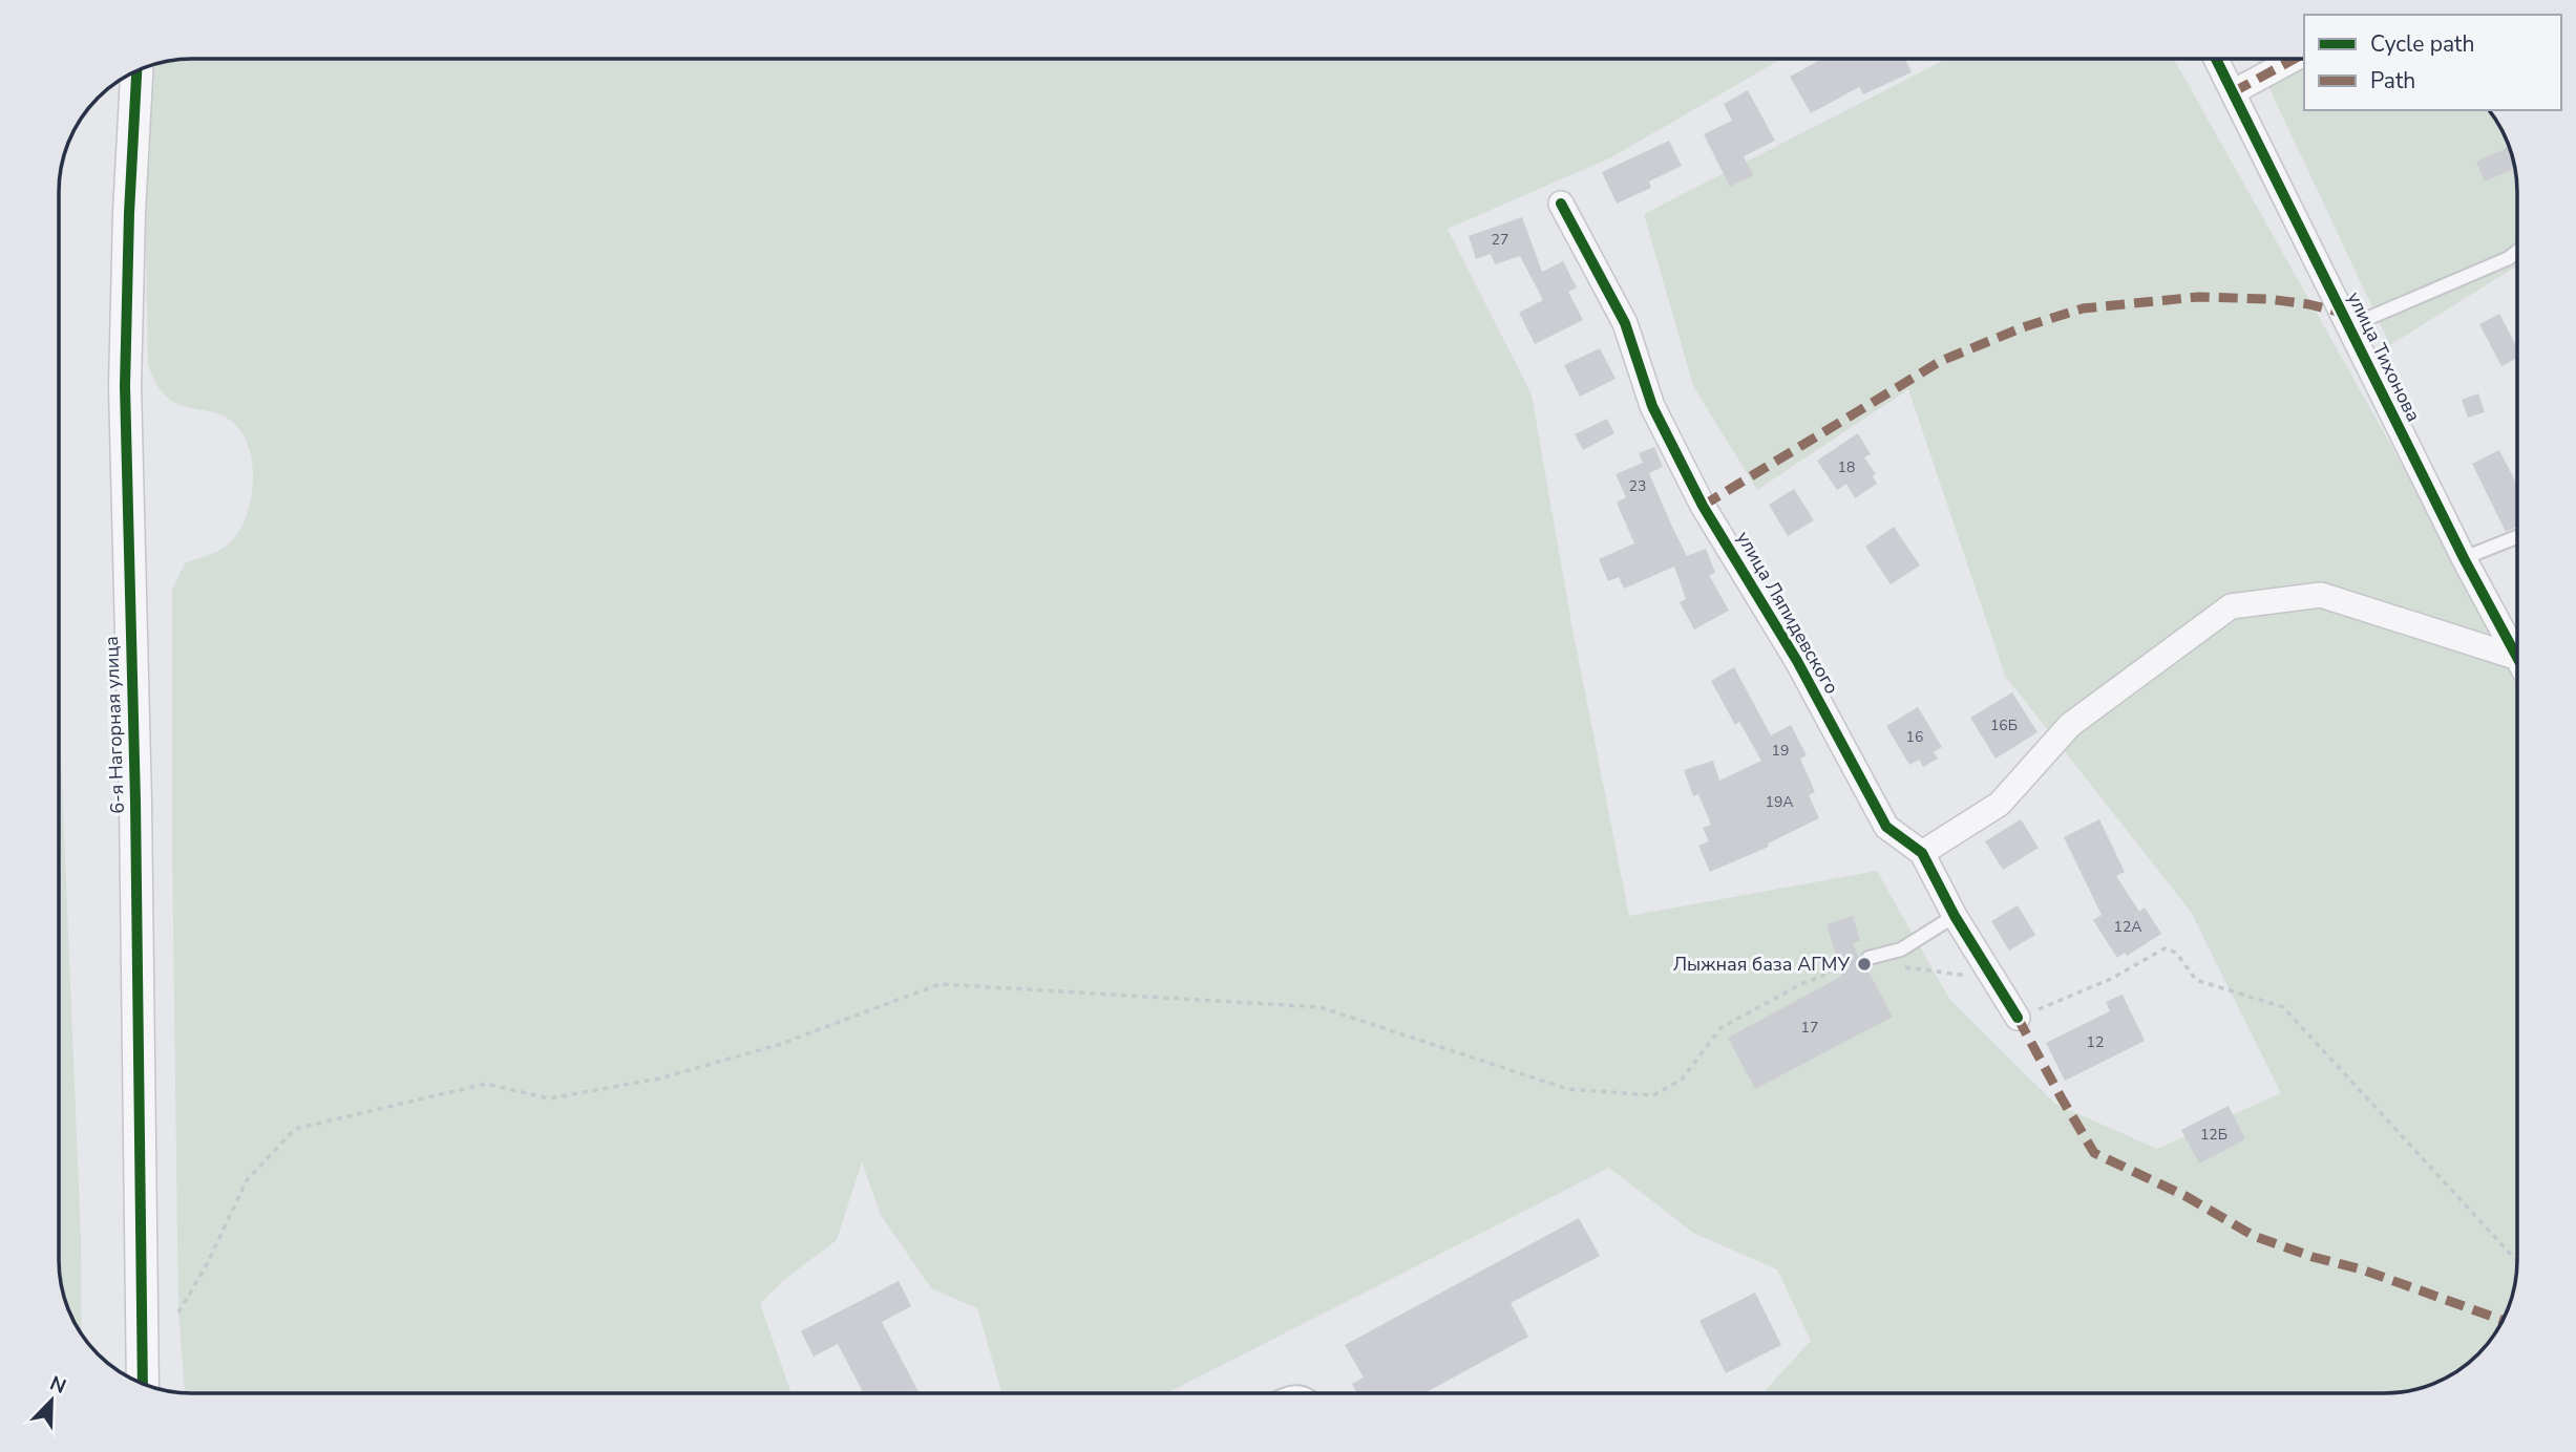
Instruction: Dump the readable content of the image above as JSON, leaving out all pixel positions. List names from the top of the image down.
{
  "streets": {
    "street": ["улица Тихонова", "улица Ляпидевского", "6-я Нагорная улица"]
  },
  "places": ["Лыжная база АГМУ"],
  "house_numbers": [
    "27",
    "18",
    "23",
    "16Б",
    "16",
    "19",
    "19А",
    "12А",
    "17",
    "12",
    "12Б"
  ],
  "legend": ["Cycle path", "Path"],
  "north": "top right"
}
